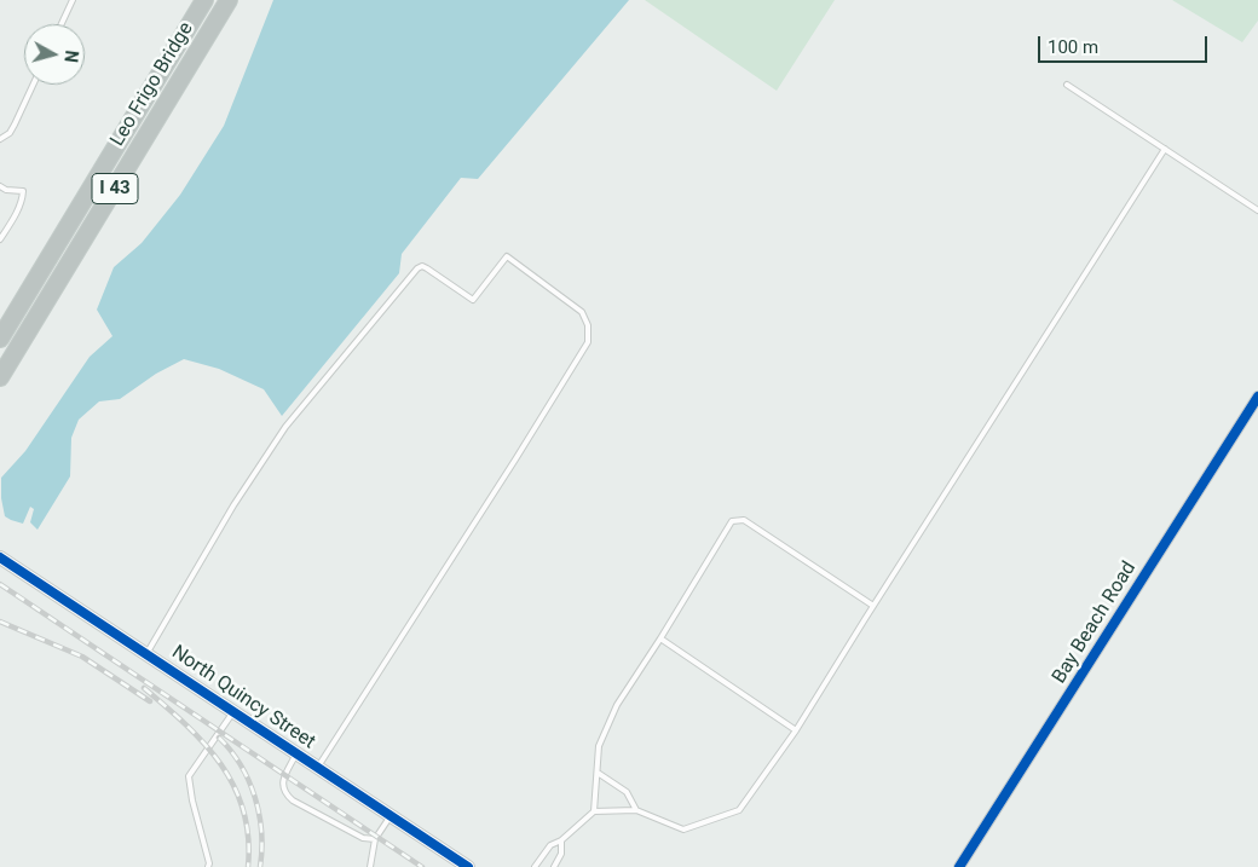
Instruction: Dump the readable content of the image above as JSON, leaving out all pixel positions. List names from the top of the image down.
{
  "streets": {
    "highway": ["Leo Frigo Bridge", "I 43"],
    "street": ["Bay Beach Road", "North Quincy Street"]
  },
  "scale_bar": "100 m",
  "north": "right"
}
